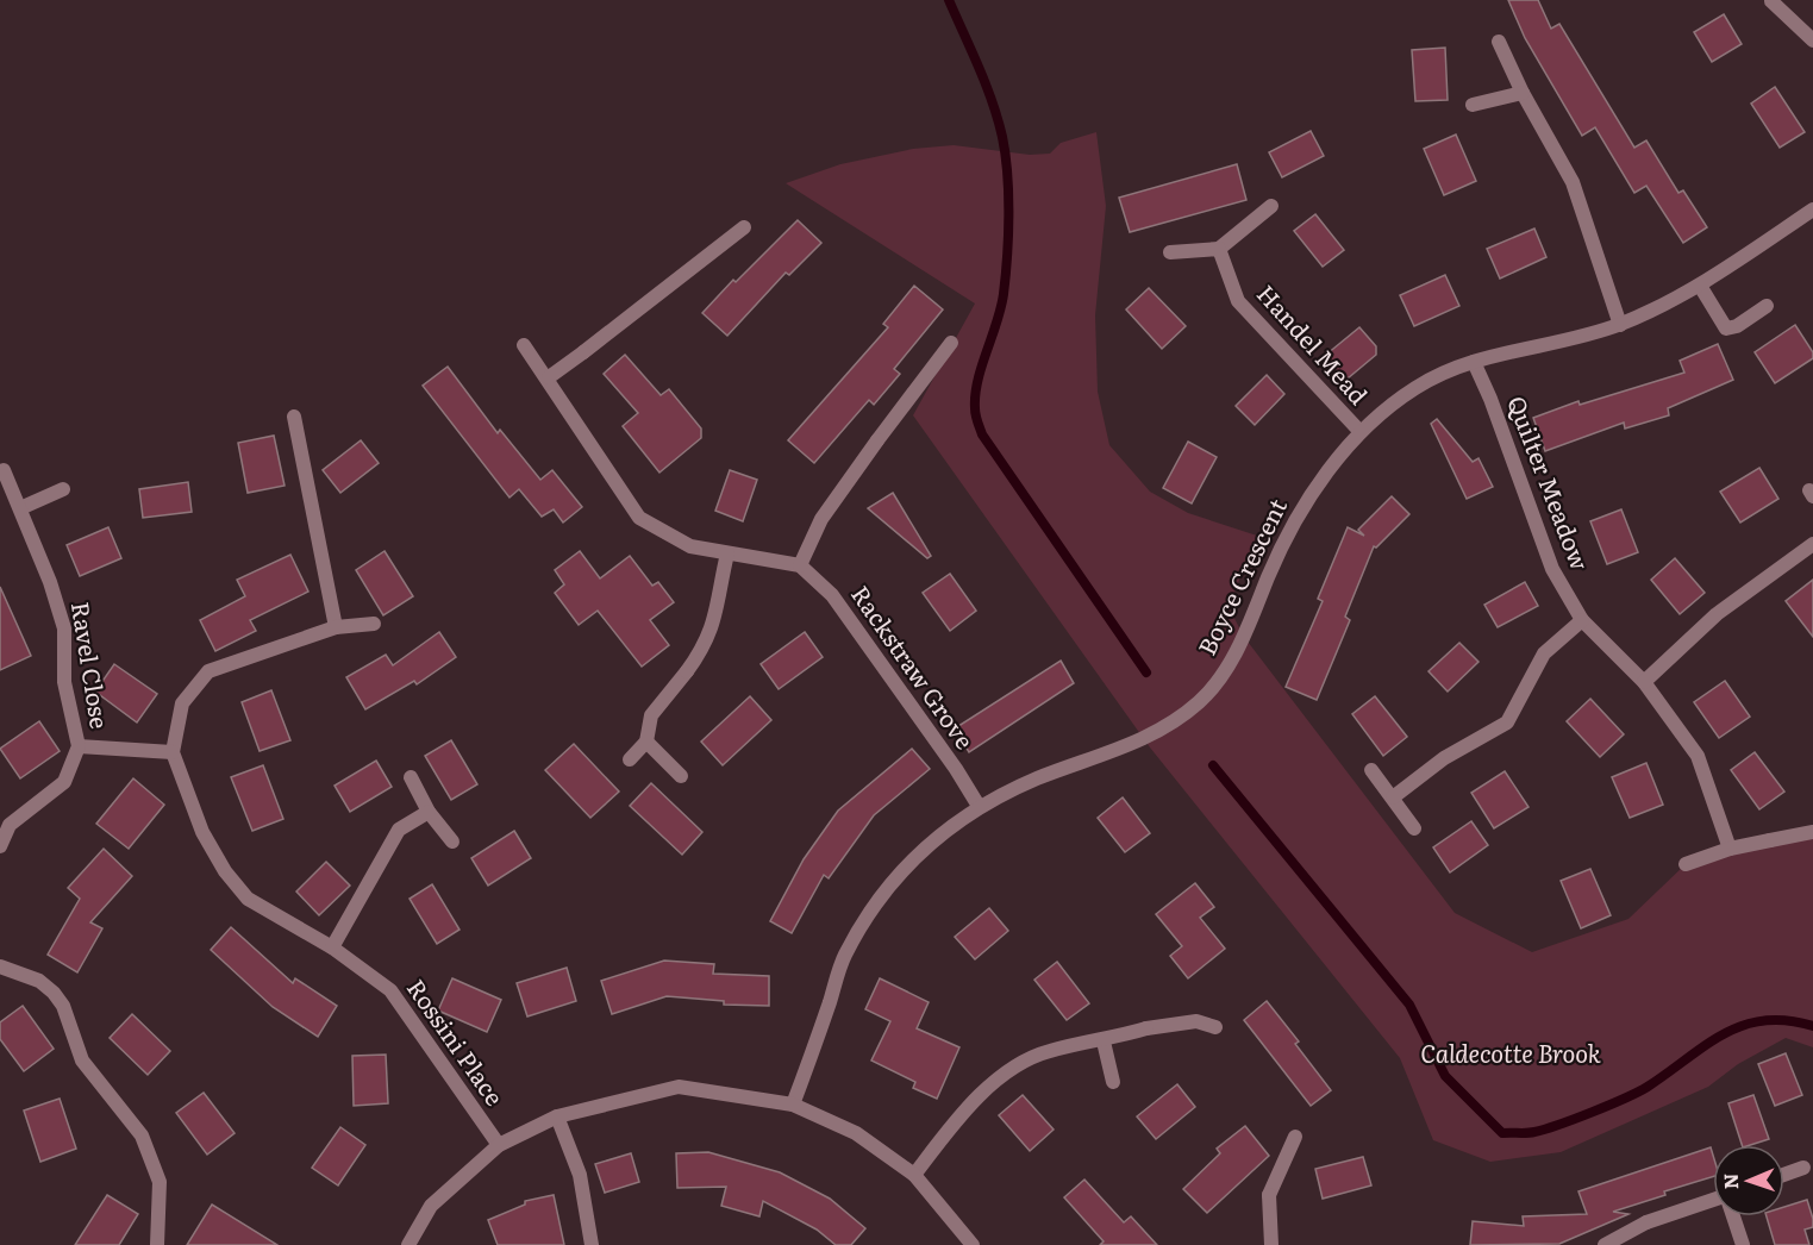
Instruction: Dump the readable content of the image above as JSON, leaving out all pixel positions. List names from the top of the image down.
{
  "streets": {
    "street": [
      "Handel Mead",
      "Quilter Meadow",
      "Boyce Crescent",
      "Ravel Close",
      "Rackstraw Grove",
      "Rossini Place"
    ]
  },
  "crossings": [
    ["Handel Mead", "Boyce Crescent"],
    ["Quilter Meadow", "Boyce Crescent"],
    ["Boyce Crescent", "Rackstraw Grove"]
  ],
  "parks": ["Caldecotte Brook"],
  "north": "left"
}
